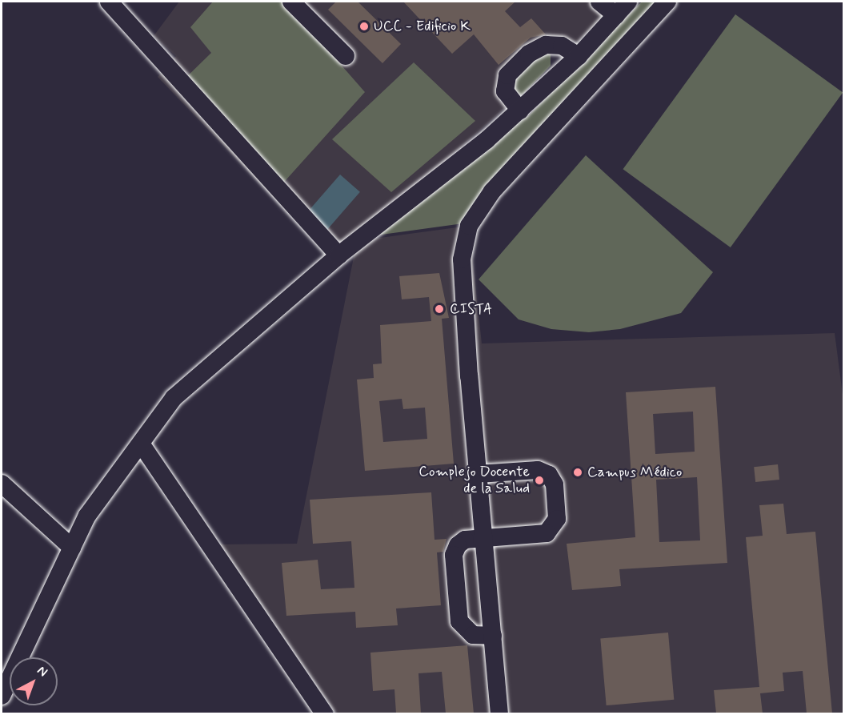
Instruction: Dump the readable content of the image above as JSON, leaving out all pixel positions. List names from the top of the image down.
{
  "places": [
    "UCC - Edificio K",
    "CISTA",
    "Campus Médico",
    "Complejo Docente de la Salud"
  ],
  "north": "top right"
}
